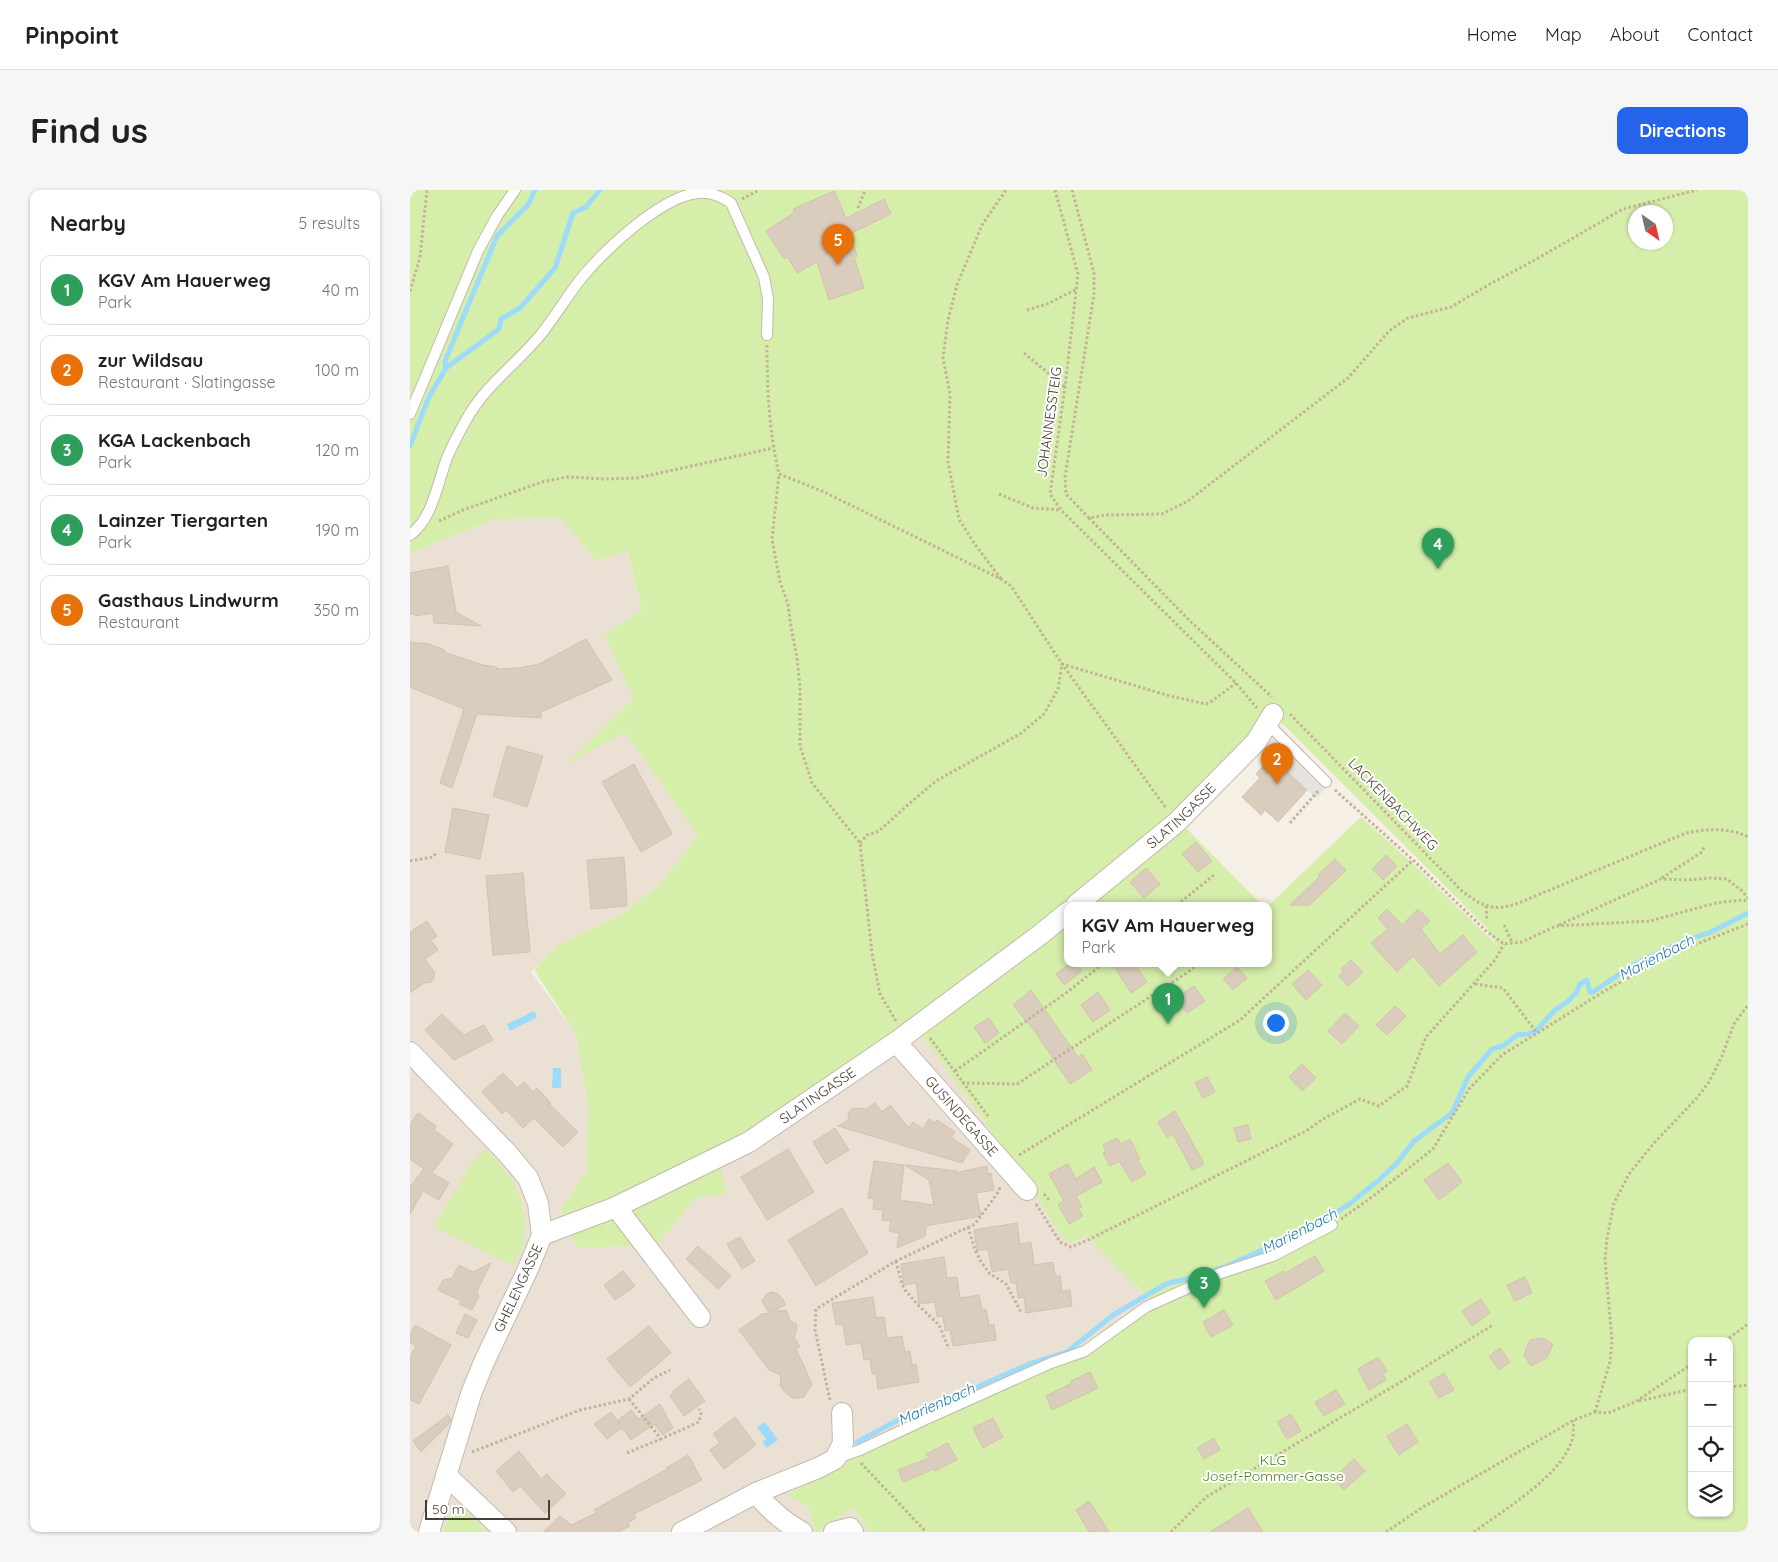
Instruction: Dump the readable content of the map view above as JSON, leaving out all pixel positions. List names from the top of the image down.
{
  "streets": {
    "street": ["SLATINGASSE", "GUSINDEGASSE", "GHELENGASSE"],
    "path": ["JOHANNESSTEIG", "LACKENBACHWEG"]
  },
  "crossings": [
    ["JOHANNESSTEIG", "LACKENBACHWEG"],
    ["JOHANNESSTEIG", "SLATINGASSE"],
    ["LACKENBACHWEG", "SLATINGASSE"],
    ["SLATINGASSE", "GUSINDEGASSE"],
    ["SLATINGASSE", "GHELENGASSE"]
  ],
  "water": ["Marienbach"],
  "parks": ["KLG Josef-Pommer-Gasse"],
  "scale_bar": "50 m",
  "north": "bottom right",
  "page": {
    "header": "Pinpoint",
    "nav": [
      "Home",
      "Map",
      "About",
      "Contact"
    ],
    "buttons": "Directions",
    "title": "Find us",
    "heading": ["Nearby", "5 results"],
    "pins": [
      "5",
      "4",
      "2",
      "1",
      "3"
    ],
    "list": [
      {
        "mark": "1",
        "name": "KGV Am Hauerweg",
        "note": "Park",
        "value": "40 m"
      },
      {
        "mark": "2",
        "name": "zur Wildsau",
        "note": "Restaurant · Slatingasse",
        "value": "100 m"
      },
      {
        "mark": "3",
        "name": "KGA Lackenbach",
        "note": "Park",
        "value": "120 m"
      },
      {
        "mark": "4",
        "name": "Lainzer Tiergarten",
        "note": "Park",
        "value": "190 m"
      },
      {
        "mark": "5",
        "name": "Gasthaus Lindwurm",
        "note": "Restaurant",
        "value": "350 m"
      }
    ],
    "popup": ["KGV Am Hauerweg", "Park"],
    "map_buttons": ["+", "−"],
    "scale": "50 m"
  }
}
